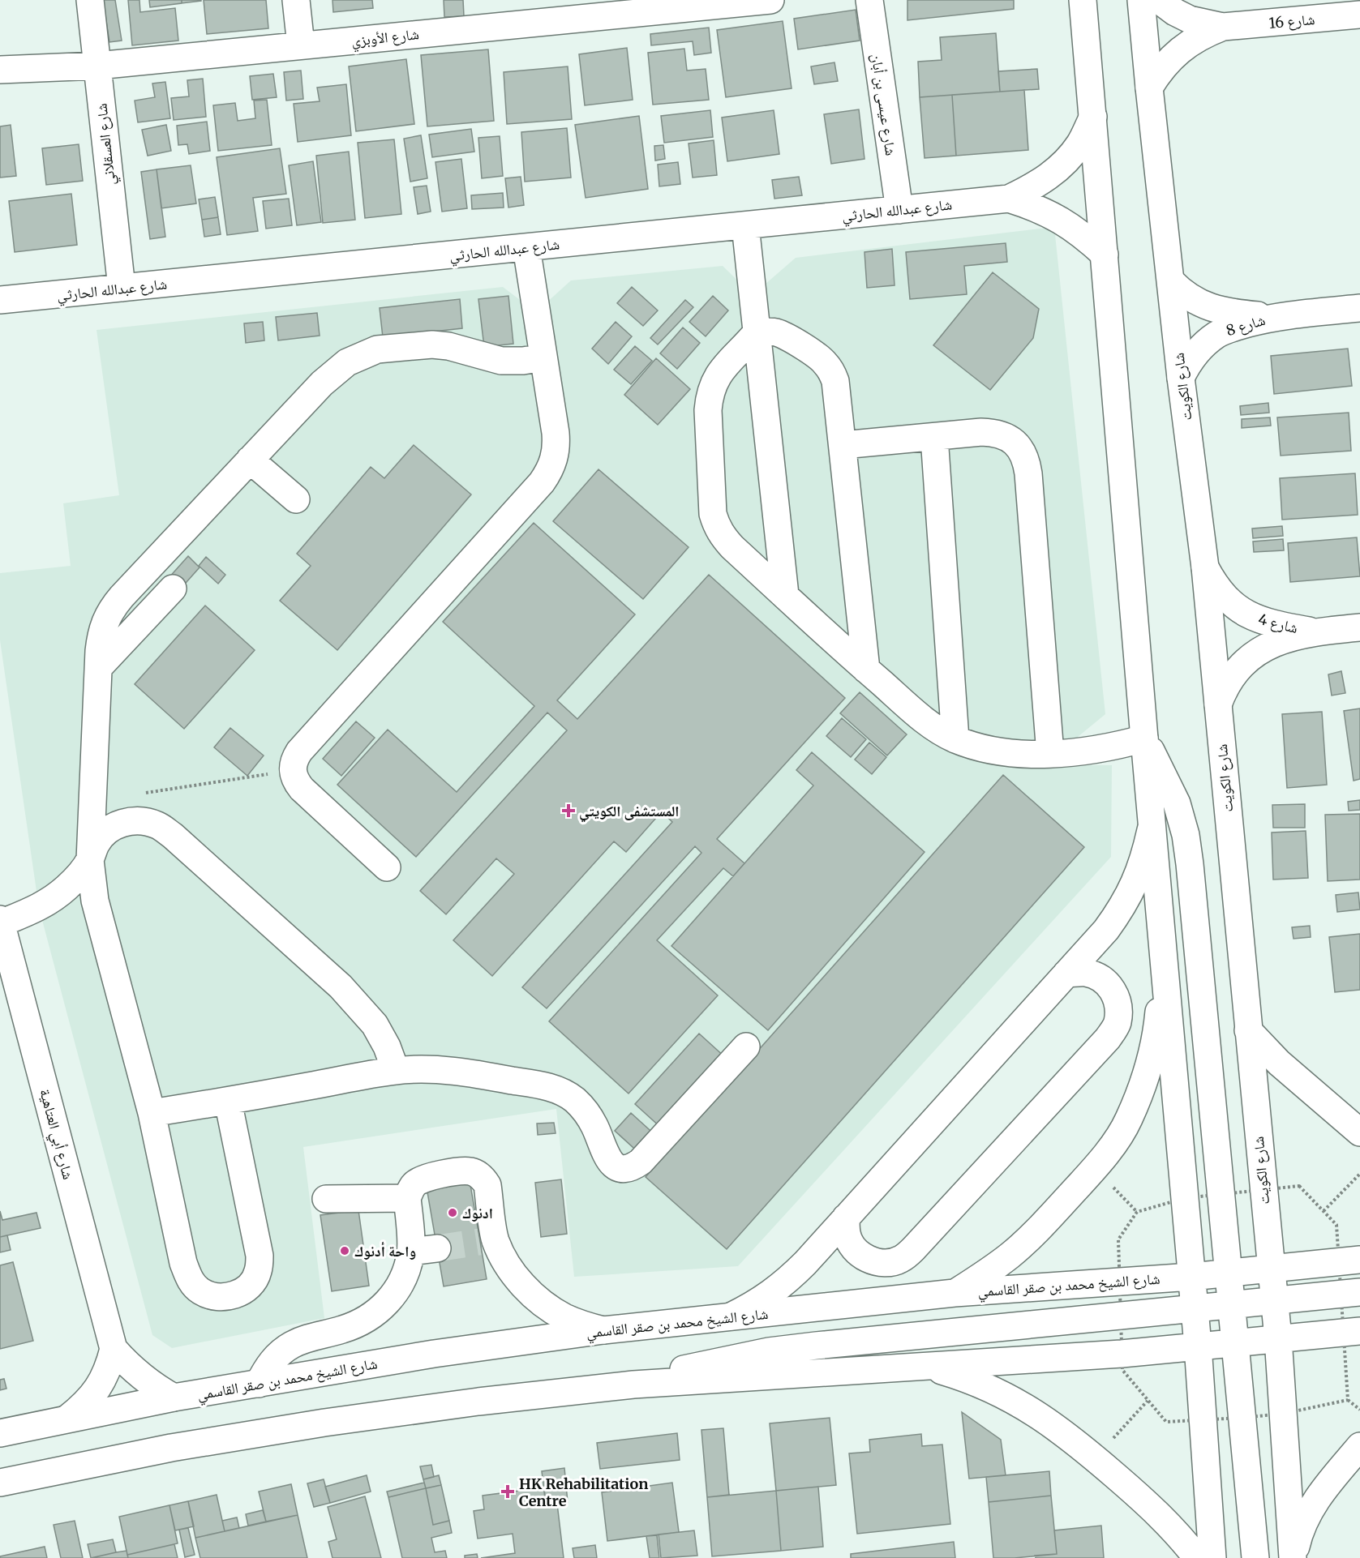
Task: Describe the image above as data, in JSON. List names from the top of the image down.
{
  "streets": {
    "main road": [
      "شارع 16",
      "شارع الأوبزي",
      "شارع عيسى بن أبان",
      "شارع العسقلاني",
      "شارع عبدالله الحارثي",
      "شارع 8",
      "شارع الكويت",
      "شارع 4",
      "شارع أبي العتاهية",
      "شارع الشيخ محمد بن صقر القاسمي"
    ]
  },
  "crossings": [
    ["شارع 16", "شارع الكويت"],
    ["شارع الأوبزي", "شارع العسقلاني"],
    ["شارع عيسى بن أبان", "شارع عبدالله الحارثي"],
    ["شارع العسقلاني", "شارع عبدالله الحارثي"],
    ["شارع 8", "شارع الكويت"],
    ["شارع الكويت", "شارع 4"],
    ["شارع الكويت", "شارع الشيخ محمد بن صقر القاسمي"],
    ["شارع أبي العتاهية", "شارع الشيخ محمد بن صقر القاسمي"]
  ],
  "places": {
    "health": ["المستشفى الكويتي", "HK Rehabilitation Centre"],
    "other": ["ادنوك", "واحة أدنوك"]
  }
}
